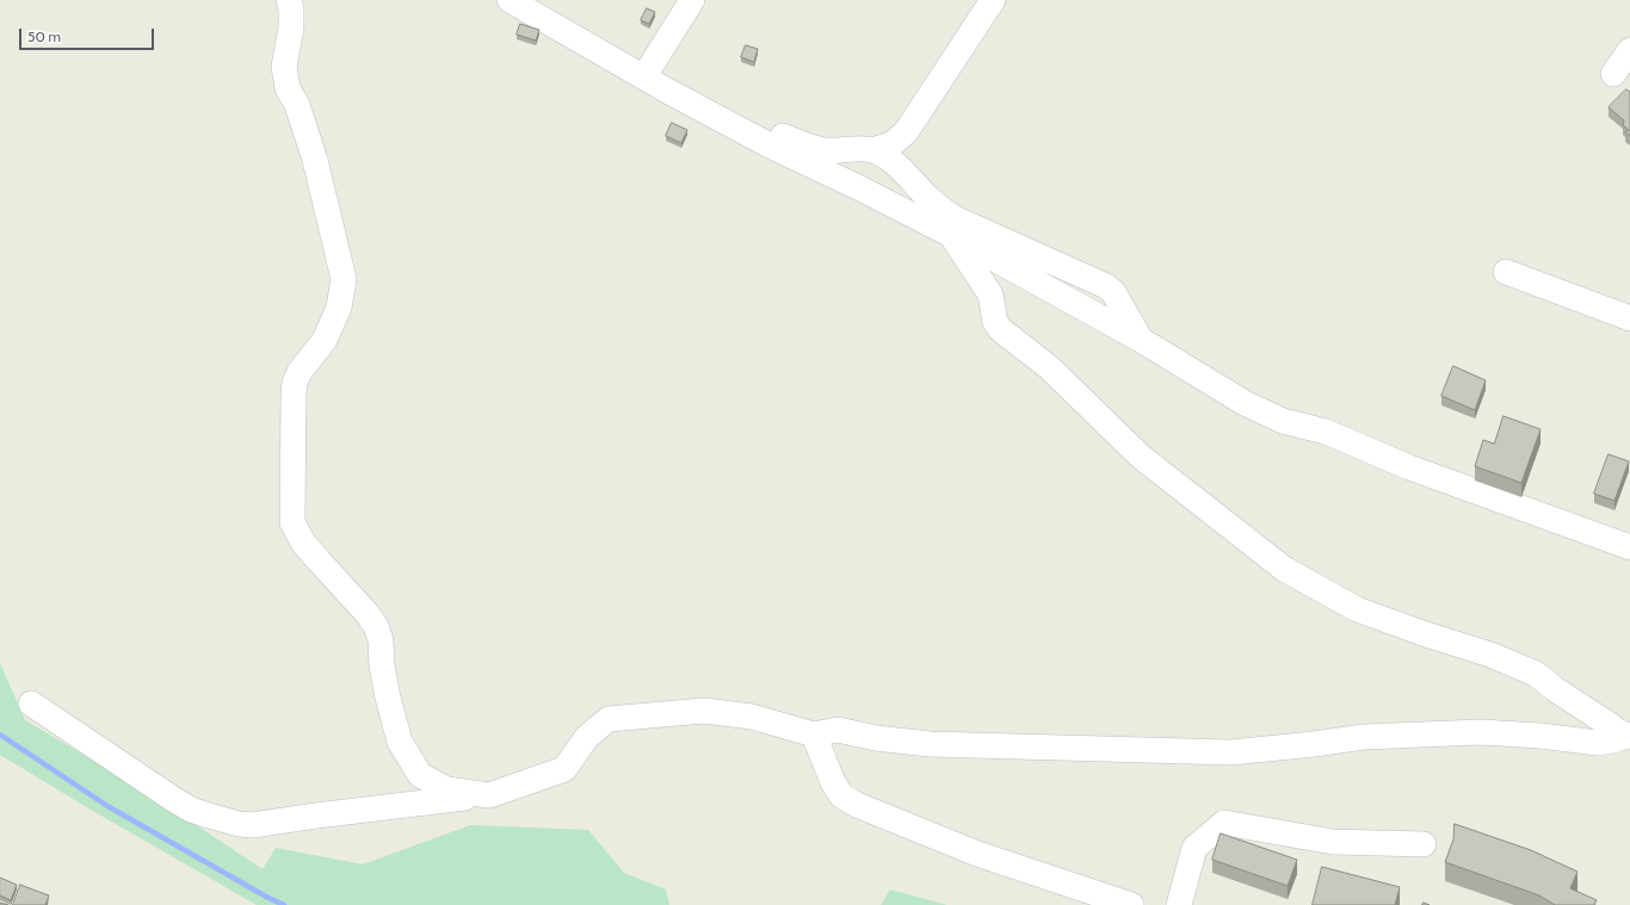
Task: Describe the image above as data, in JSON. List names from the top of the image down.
{
  "scale_bar": "50 m"
}
